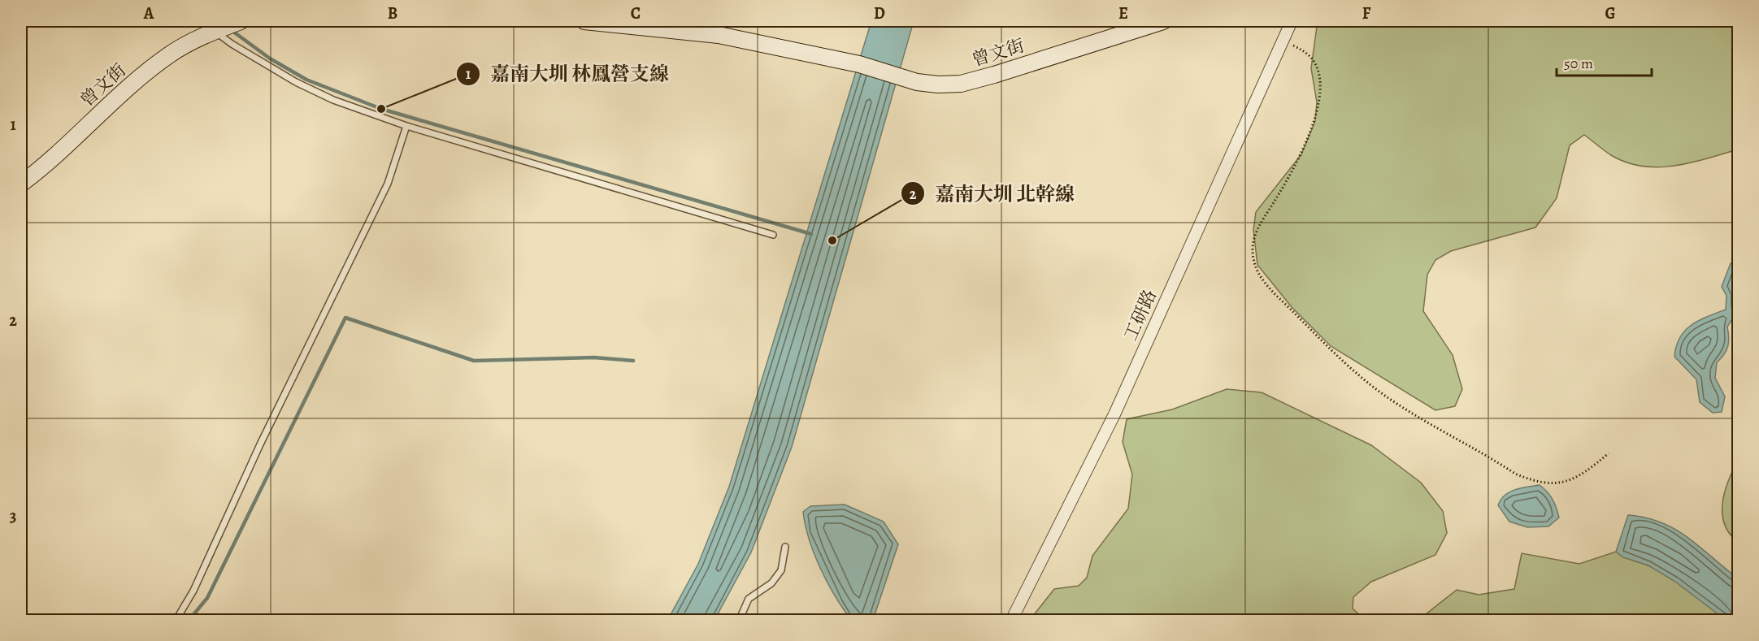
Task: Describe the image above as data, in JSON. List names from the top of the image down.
{
  "streets": {
    "main road": ["曾文街"],
    "street": ["工研路"]
  },
  "places": ["嘉南大圳 林鳳營支線", "嘉南大圳 北幹線"],
  "scale_bar": "50 m",
  "grid": {
    "columns": [
      "A",
      "B",
      "C",
      "D",
      "E",
      "F",
      "G"
    ],
    "rows": ["1", "2", "3"]
  }
}
